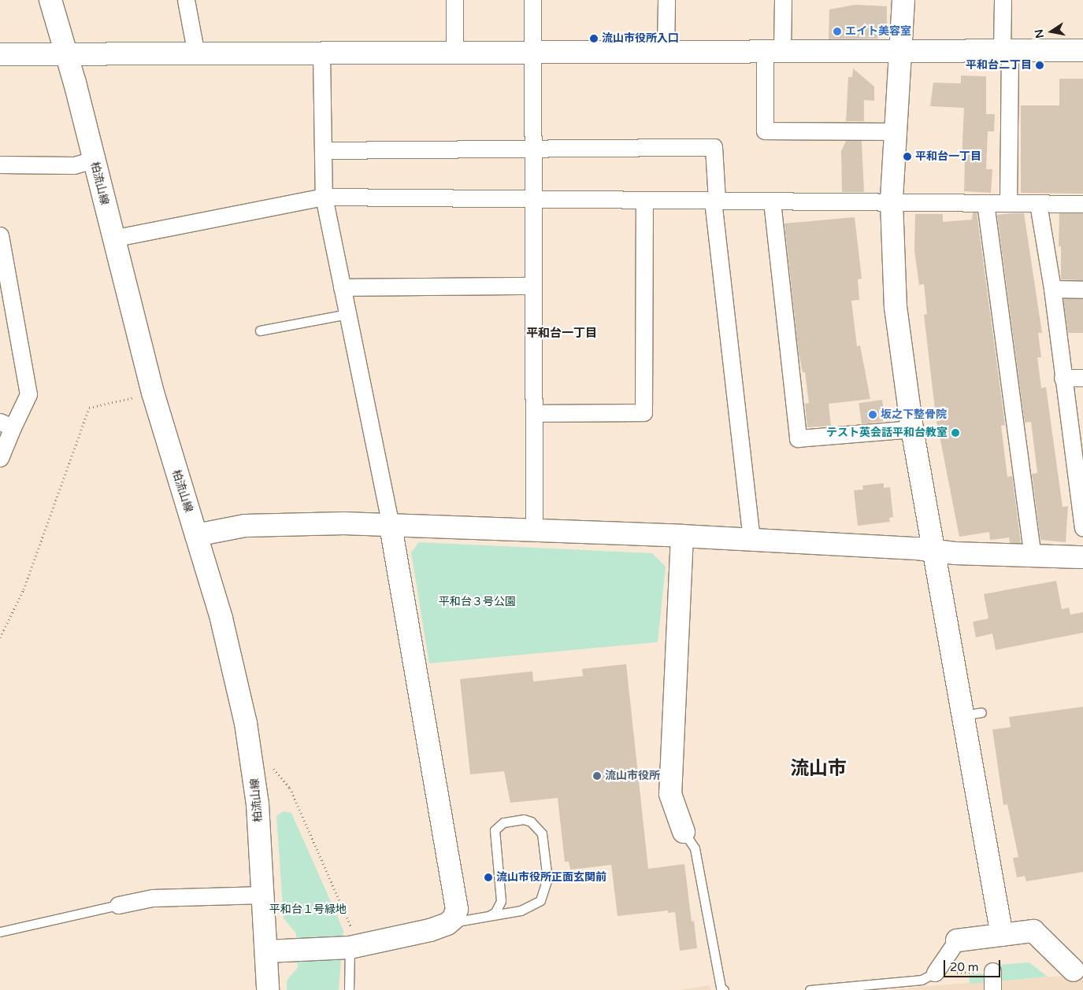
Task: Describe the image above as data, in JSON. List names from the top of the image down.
{
  "streets": {
    "street": ["柏流山線"]
  },
  "districts": ["平和台一丁目", "流山市"],
  "parks": ["平和台３号公園", "平和台１号緑地"],
  "places": [
    "エイト美容室",
    "流山市役所入口",
    "平和台二丁目",
    "平和台一丁目",
    "坂之下整骨院",
    "テスト英会話平和台教室",
    "流山市役所",
    "流山市役所正面玄関前"
  ],
  "scale_bar": "20 m",
  "north": "left"
}
